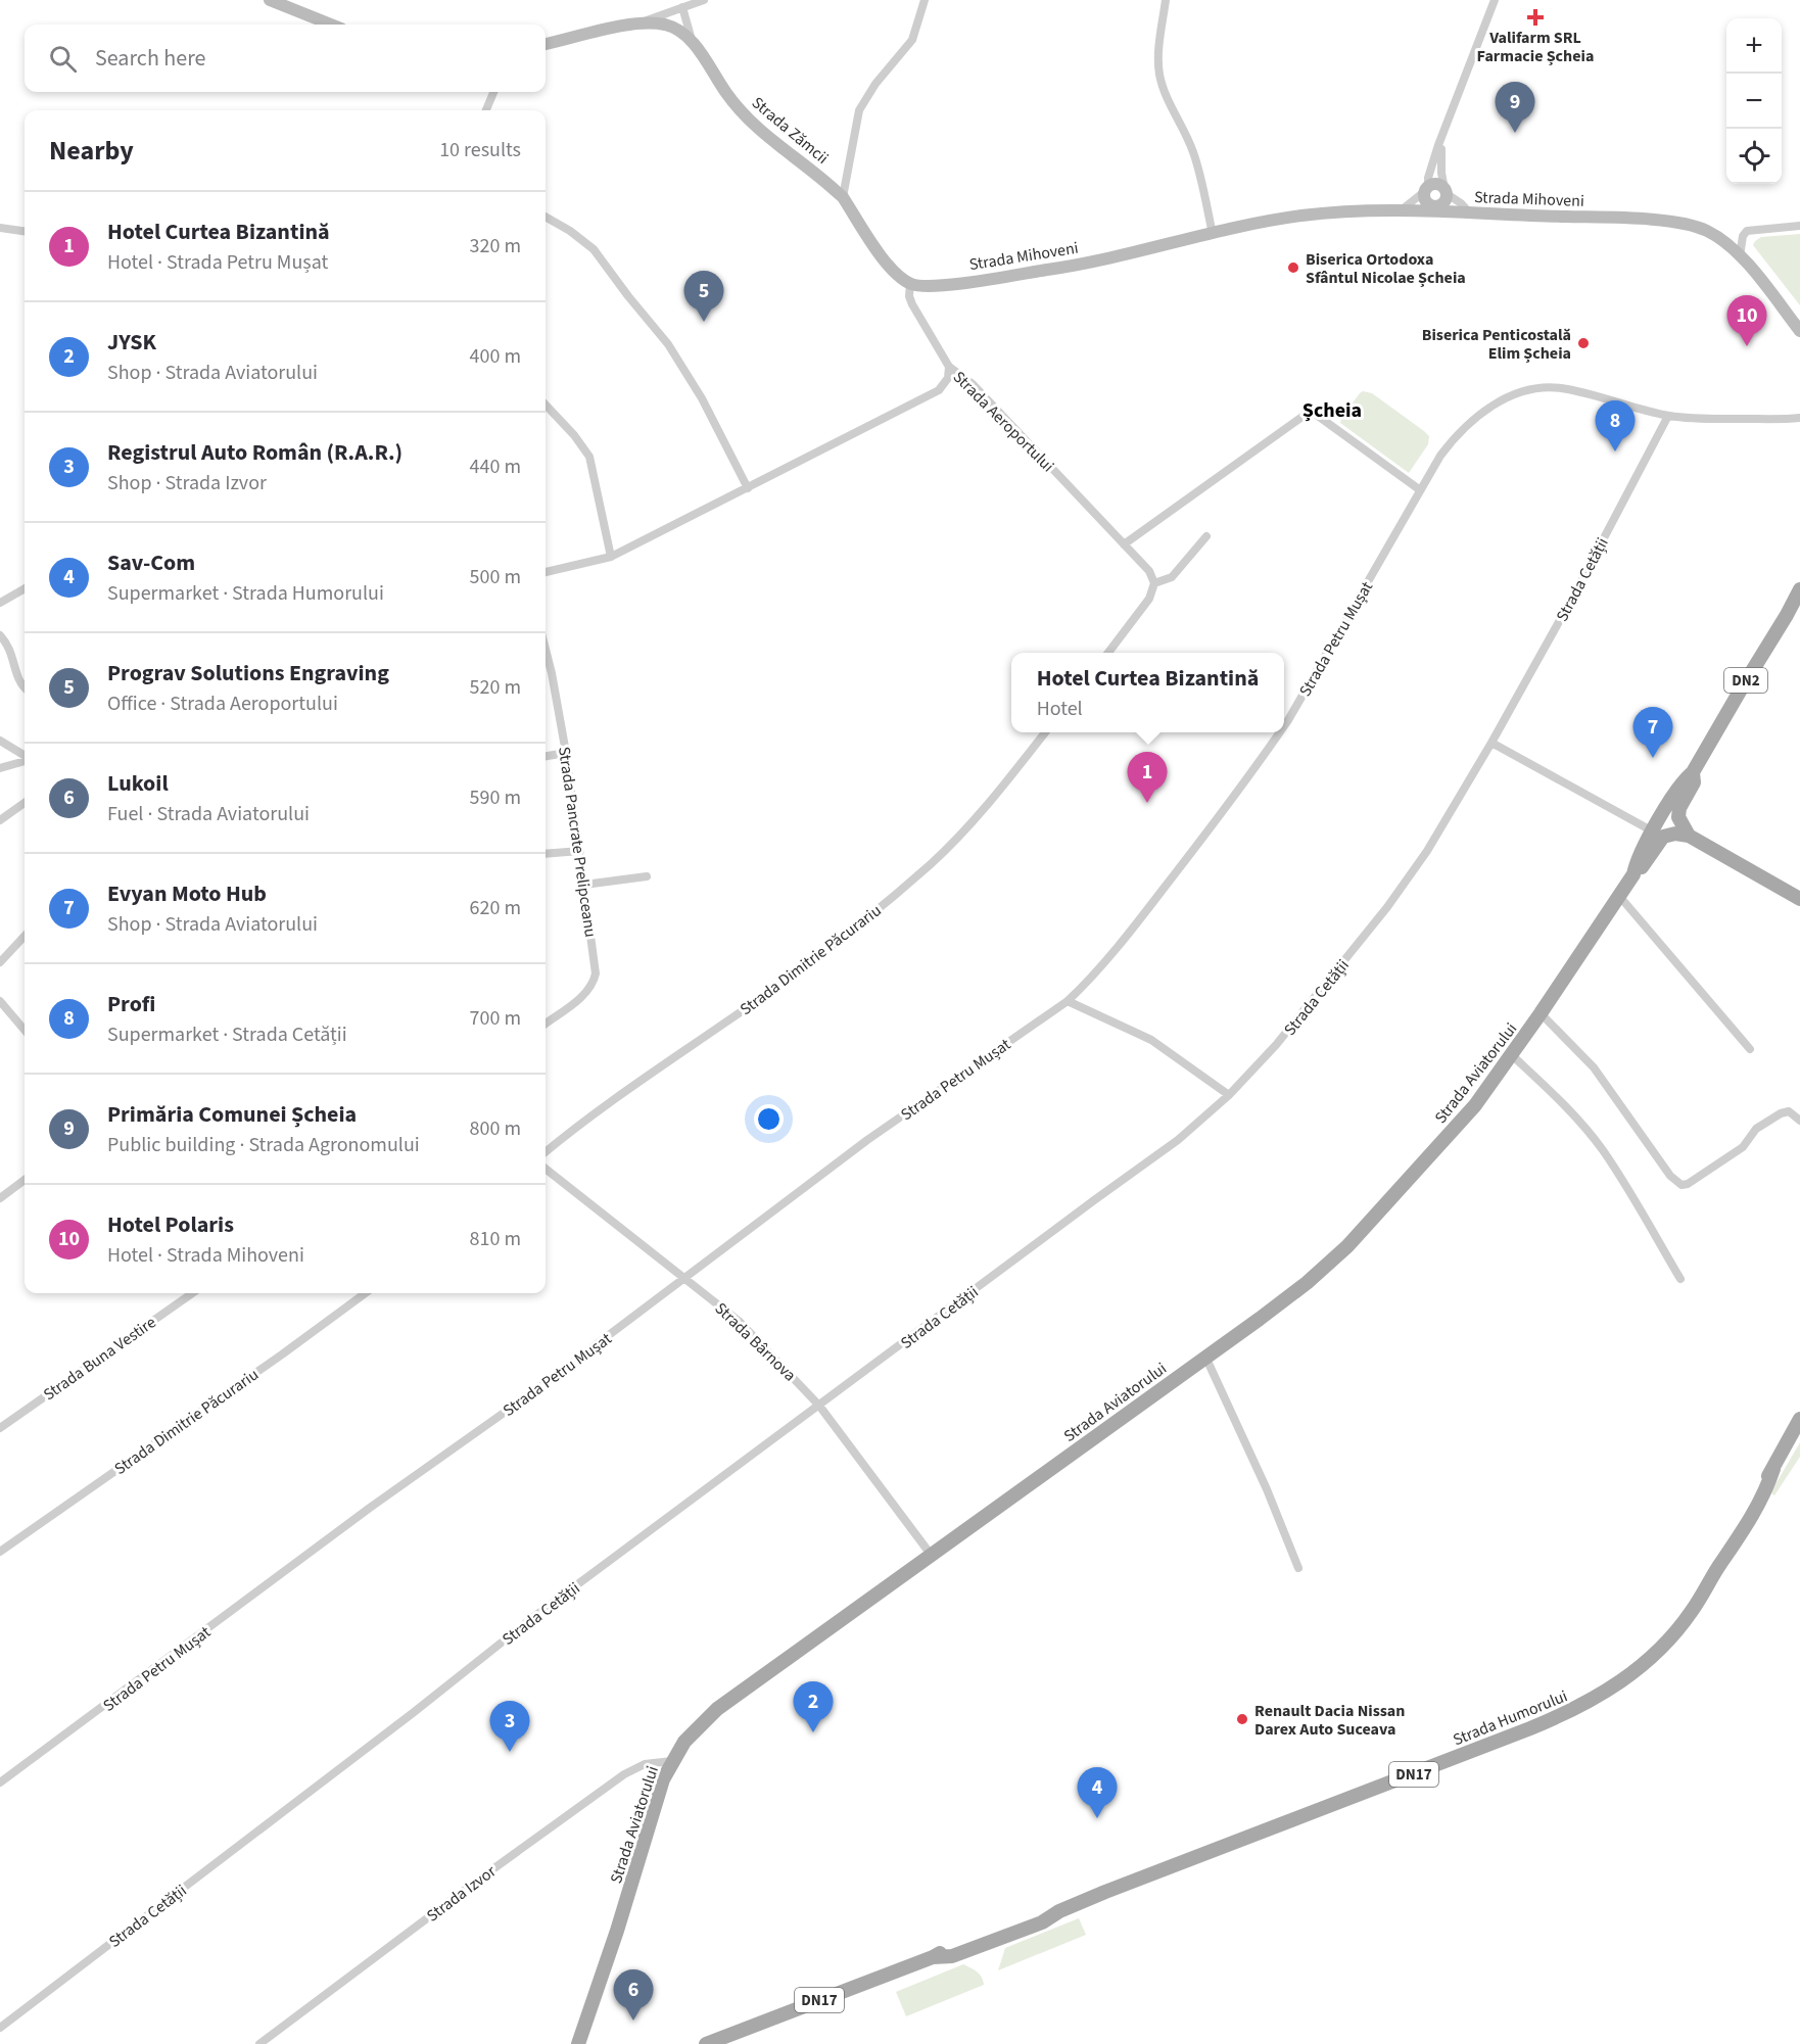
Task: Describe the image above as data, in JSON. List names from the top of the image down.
{
  "streets": {
    "main road": [
      "Strada Zămcii",
      "Strada Mihoveni",
      "DN2",
      "Strada Aviatorului",
      "Strada Humorului",
      "DN17"
    ],
    "street": [
      "Strada Aeroportului",
      "Strada Cetății",
      "Strada Petru Mușat",
      "Strada Pancrate Prelipceanu",
      "Strada Dimitrie Păcurariu",
      "Strada Bârnova",
      "Strada Buna Vestire",
      "Strada Izvor"
    ]
  },
  "crossings": [
    ["Strada Zămcii", "Strada Mihoveni"],
    ["Strada Cetății", "Strada Petru Mușat"],
    ["Strada Cetății", "Strada Bârnova"],
    ["Strada Petru Mușat", "Strada Bârnova"],
    ["DN2", "Strada Aviatorului"],
    ["Strada Aviatorului", "Strada Bârnova"],
    ["Strada Aviatorului", "Strada Izvor"]
  ],
  "districts": ["Șcheia"],
  "places": {
    "health": ["Valifarm SRL Farmacie Șcheia"],
    "other": ["Biserica Ortodoxa Sfântul Nicolae Șcheia", "Biserica Penticostală Elim Șcheia", "Renault Dacia Nissan Darex Auto Suceava"]
  },
  "page": {
    "map_buttons": ["+", "−"],
    "search": "Search here",
    "pins": [
      "9",
      "5",
      "10",
      "8",
      "7",
      "1",
      "2",
      "3",
      "4",
      "6"
    ],
    "heading": ["Nearby", "10 results"],
    "list": [
      {
        "mark": "1",
        "name": "Hotel Curtea Bizantină",
        "note": "Hotel · Strada Petru Mușat",
        "value": "320 m"
      },
      {
        "mark": "2",
        "name": "JYSK",
        "note": "Shop · Strada Aviatorului",
        "value": "400 m"
      },
      {
        "mark": "3",
        "name": "Registrul Auto Român (R.A.R.)",
        "note": "Shop · Strada Izvor",
        "value": "440 m"
      },
      {
        "mark": "4",
        "name": "Sav-Com",
        "note": "Supermarket · Strada Humorului",
        "value": "500 m"
      },
      {
        "mark": "5",
        "name": "Prograv Solutions Engraving",
        "note": "Office · Strada Aeroportului",
        "value": "520 m"
      },
      {
        "mark": "6",
        "name": "Lukoil",
        "note": "Fuel · Strada Aviatorului",
        "value": "590 m"
      },
      {
        "mark": "7",
        "name": "Evyan Moto Hub",
        "note": "Shop · Strada Aviatorului",
        "value": "620 m"
      },
      {
        "mark": "8",
        "name": "Profi",
        "note": "Supermarket · Strada Cetății",
        "value": "700 m"
      },
      {
        "mark": "9",
        "name": "Primăria Comunei Șcheia",
        "note": "Public building · Strada Agronomului",
        "value": "800 m"
      },
      {
        "mark": "10",
        "name": "Hotel Polaris",
        "note": "Hotel · Strada Mihoveni",
        "value": "810 m"
      }
    ],
    "popup": ["Hotel Curtea Bizantină", "Hotel"]
  }
}
